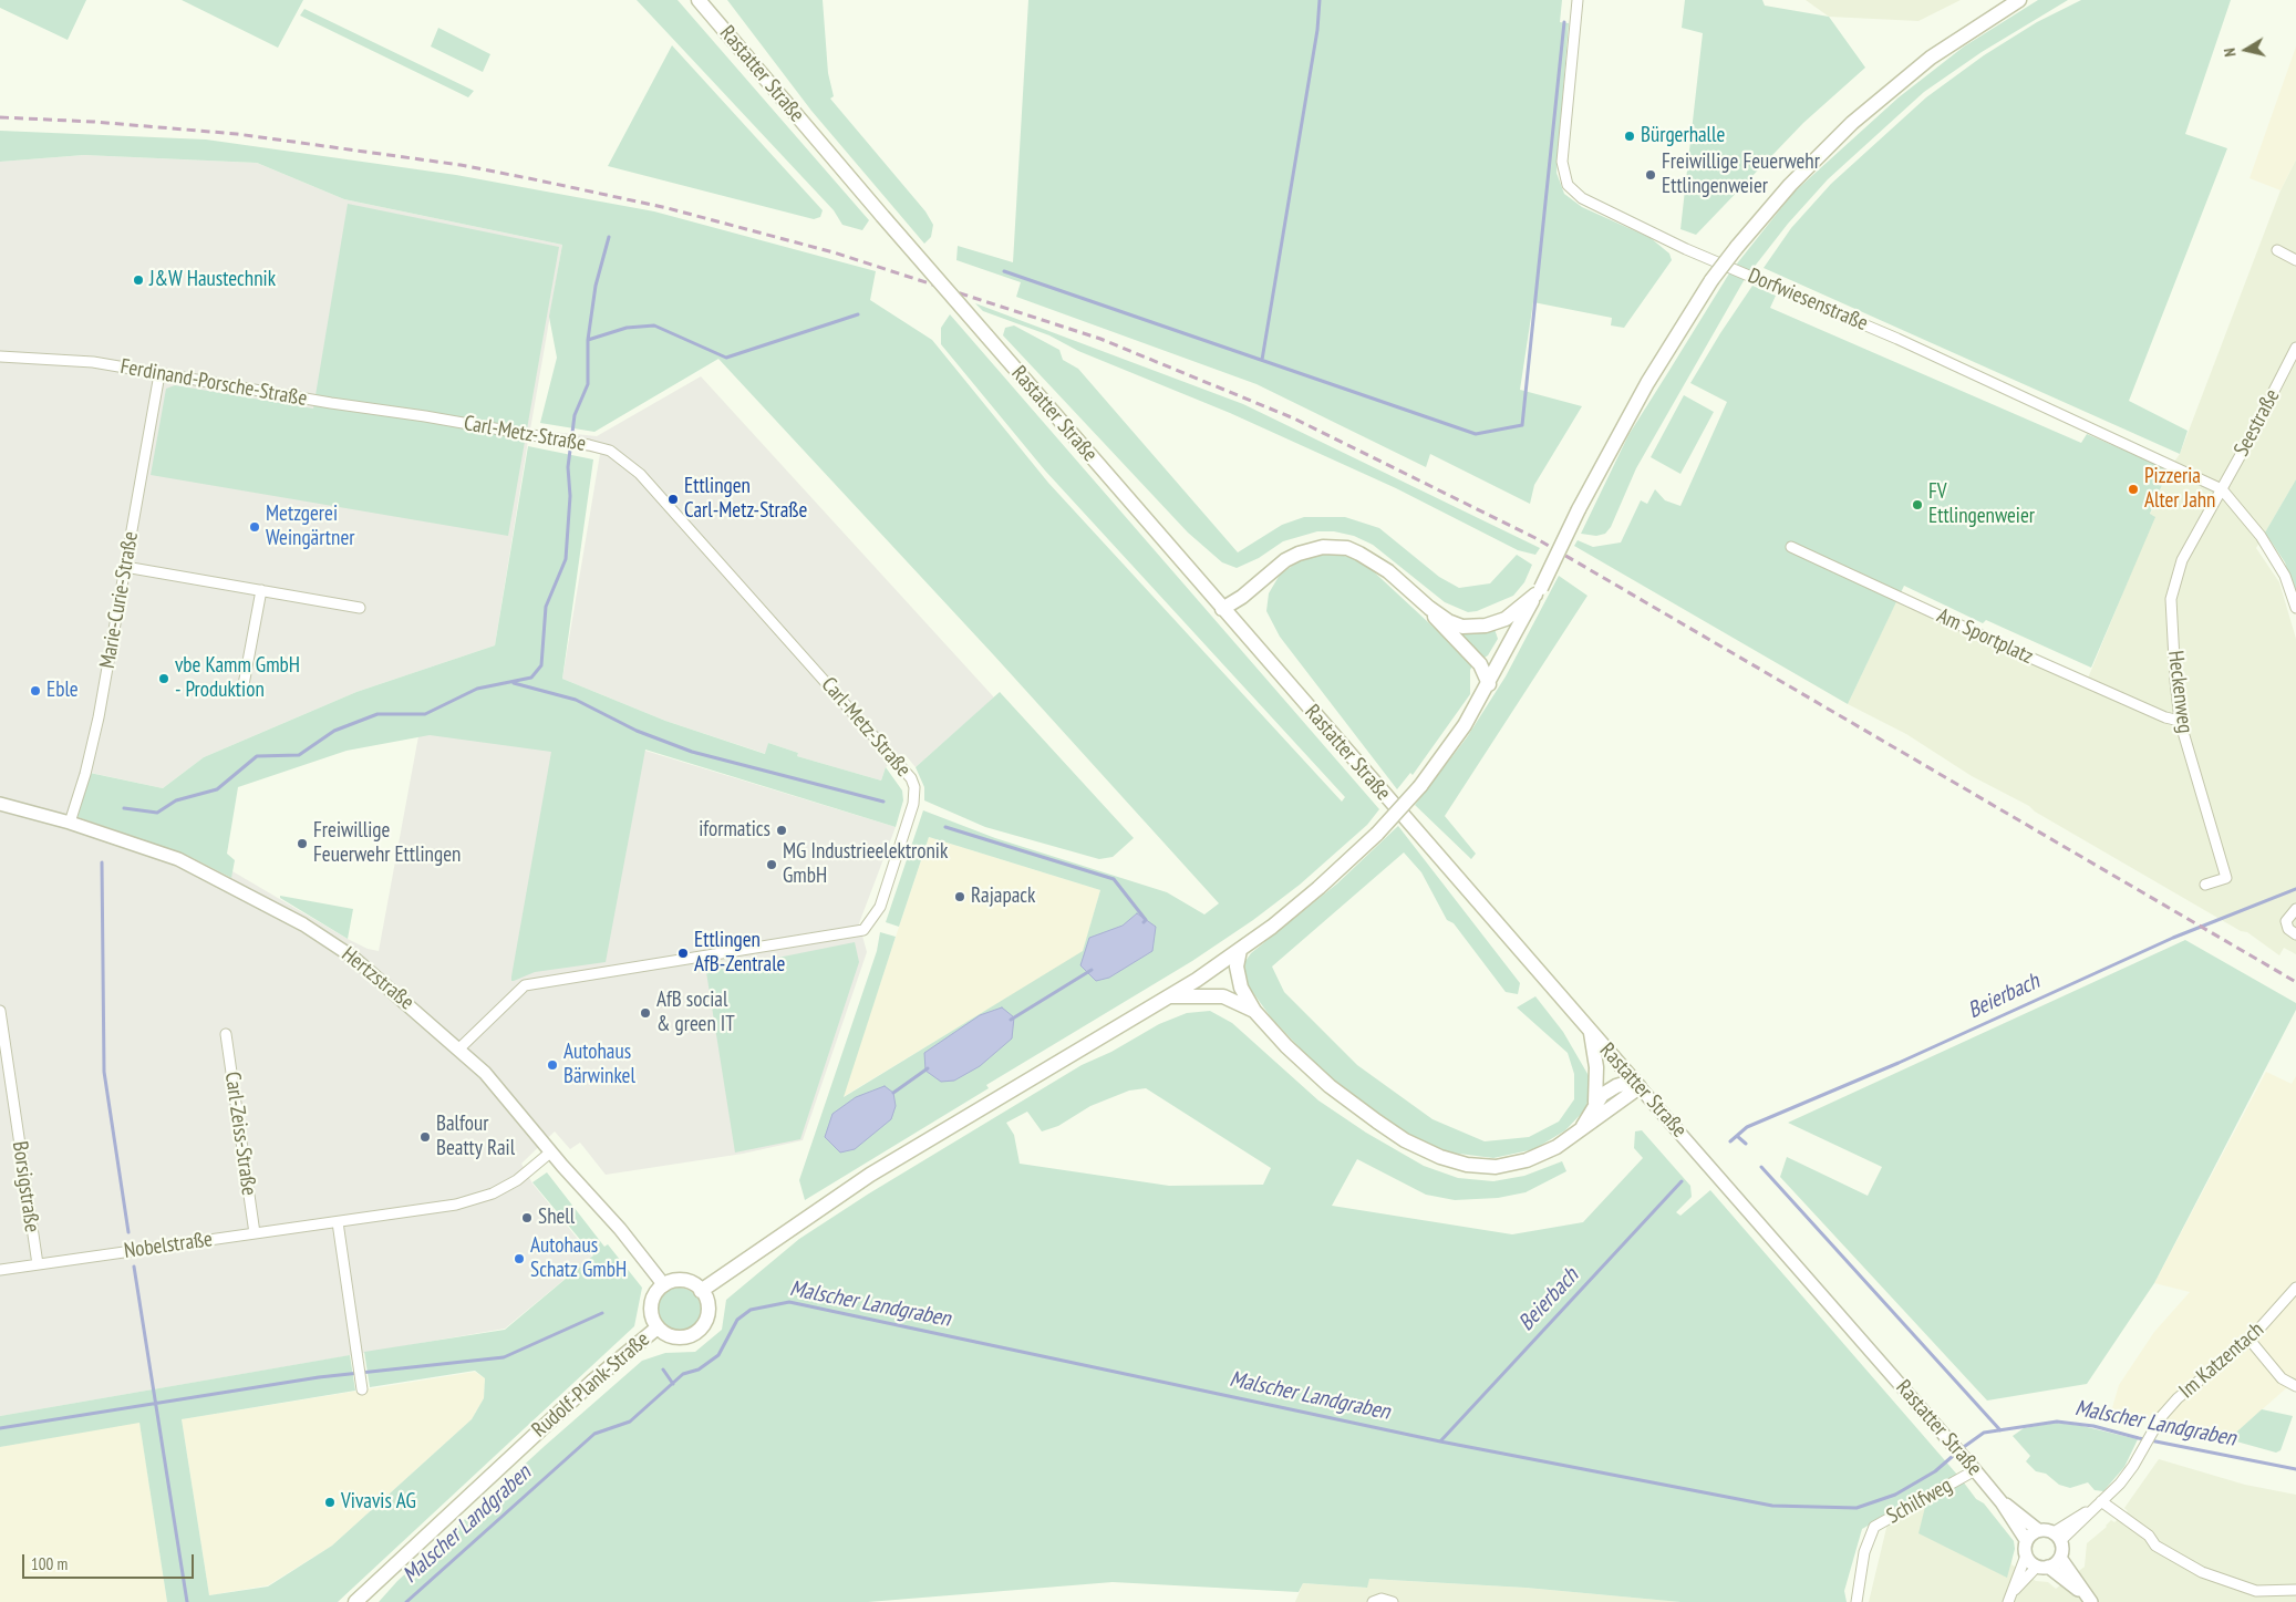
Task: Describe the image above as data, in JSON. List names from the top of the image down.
{
  "streets": {
    "main road": ["Rastatter Straße", "Rudolf-Plank-Straße"],
    "street": [
      "Dorfwiesenstraße",
      "Ferdinand-Porsche-Straße",
      "Seestraße",
      "Carl-Metz-Straße",
      "Marie-Curie-Straße",
      "Am Sportplatz",
      "Heckenweg",
      "Hertzstraße",
      "Carl-Zeiss-Straße",
      "Borsigstraße",
      "Nobelstraße",
      "Im Katzentach",
      "Schilfweg"
    ]
  },
  "crossings": [
    ["Rastatter Straße", "Im Katzentach"],
    ["Rastatter Straße", "Schilfweg"],
    ["Dorfwiesenstraße", "Seestraße"],
    ["Dorfwiesenstraße", "Heckenweg"],
    ["Ferdinand-Porsche-Straße", "Carl-Metz-Straße"],
    ["Ferdinand-Porsche-Straße", "Marie-Curie-Straße"],
    ["Seestraße", "Heckenweg"],
    ["Carl-Metz-Straße", "Hertzstraße"],
    ["Marie-Curie-Straße", "Hertzstraße"],
    ["Am Sportplatz", "Heckenweg"],
    ["Hertzstraße", "Nobelstraße"],
    ["Hertzstraße", "Rudolf-Plank-Straße"],
    ["Carl-Zeiss-Straße", "Nobelstraße"],
    ["Borsigstraße", "Nobelstraße"]
  ],
  "water": ["Beierbach", "Malscher Landgraben"],
  "places": [
    "Bürgerhalle",
    "Freiwillige Feuerwehr Ettlingenweier",
    "J&W Haustechnik",
    "Pizzeria Alter Jahn",
    "Ettlingen Carl-Metz-Straße",
    "FV Ettlingenweier",
    "Metzgerei Weingärtner",
    "vbe Kamm GmbH - Produktion",
    "Eble",
    "iformatics",
    "Freiwillige Feuerwehr Ettlingen",
    "MG Industrieelektronik GmbH",
    "Rajapack",
    "Ettlingen AfB-Zentrale",
    "AfB social & green IT",
    "Autohaus Bärwinkel",
    "Balfour Beatty Rail",
    "Shell",
    "Autohaus Schatz GmbH",
    "Vivavis AG"
  ],
  "scale_bar": "100 m",
  "north": "left"
}
